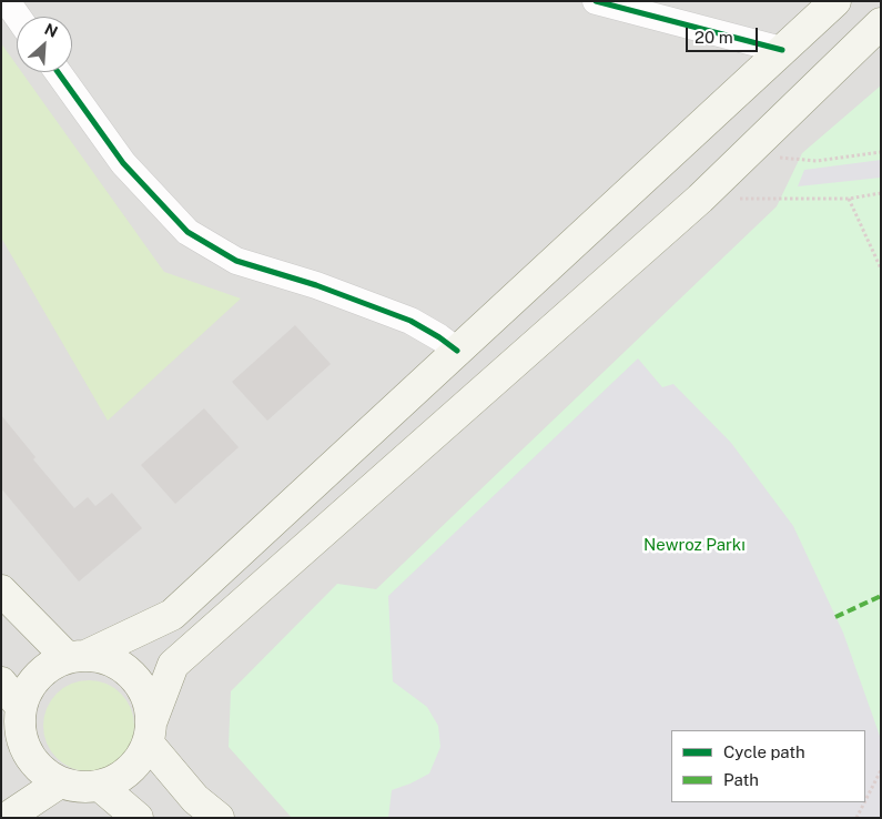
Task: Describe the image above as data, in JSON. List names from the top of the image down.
{
  "parks": ["Newroz Parkı"],
  "legend": ["Cycle path", "Path"],
  "scale_bar": "20 m",
  "north": "top right"
}
